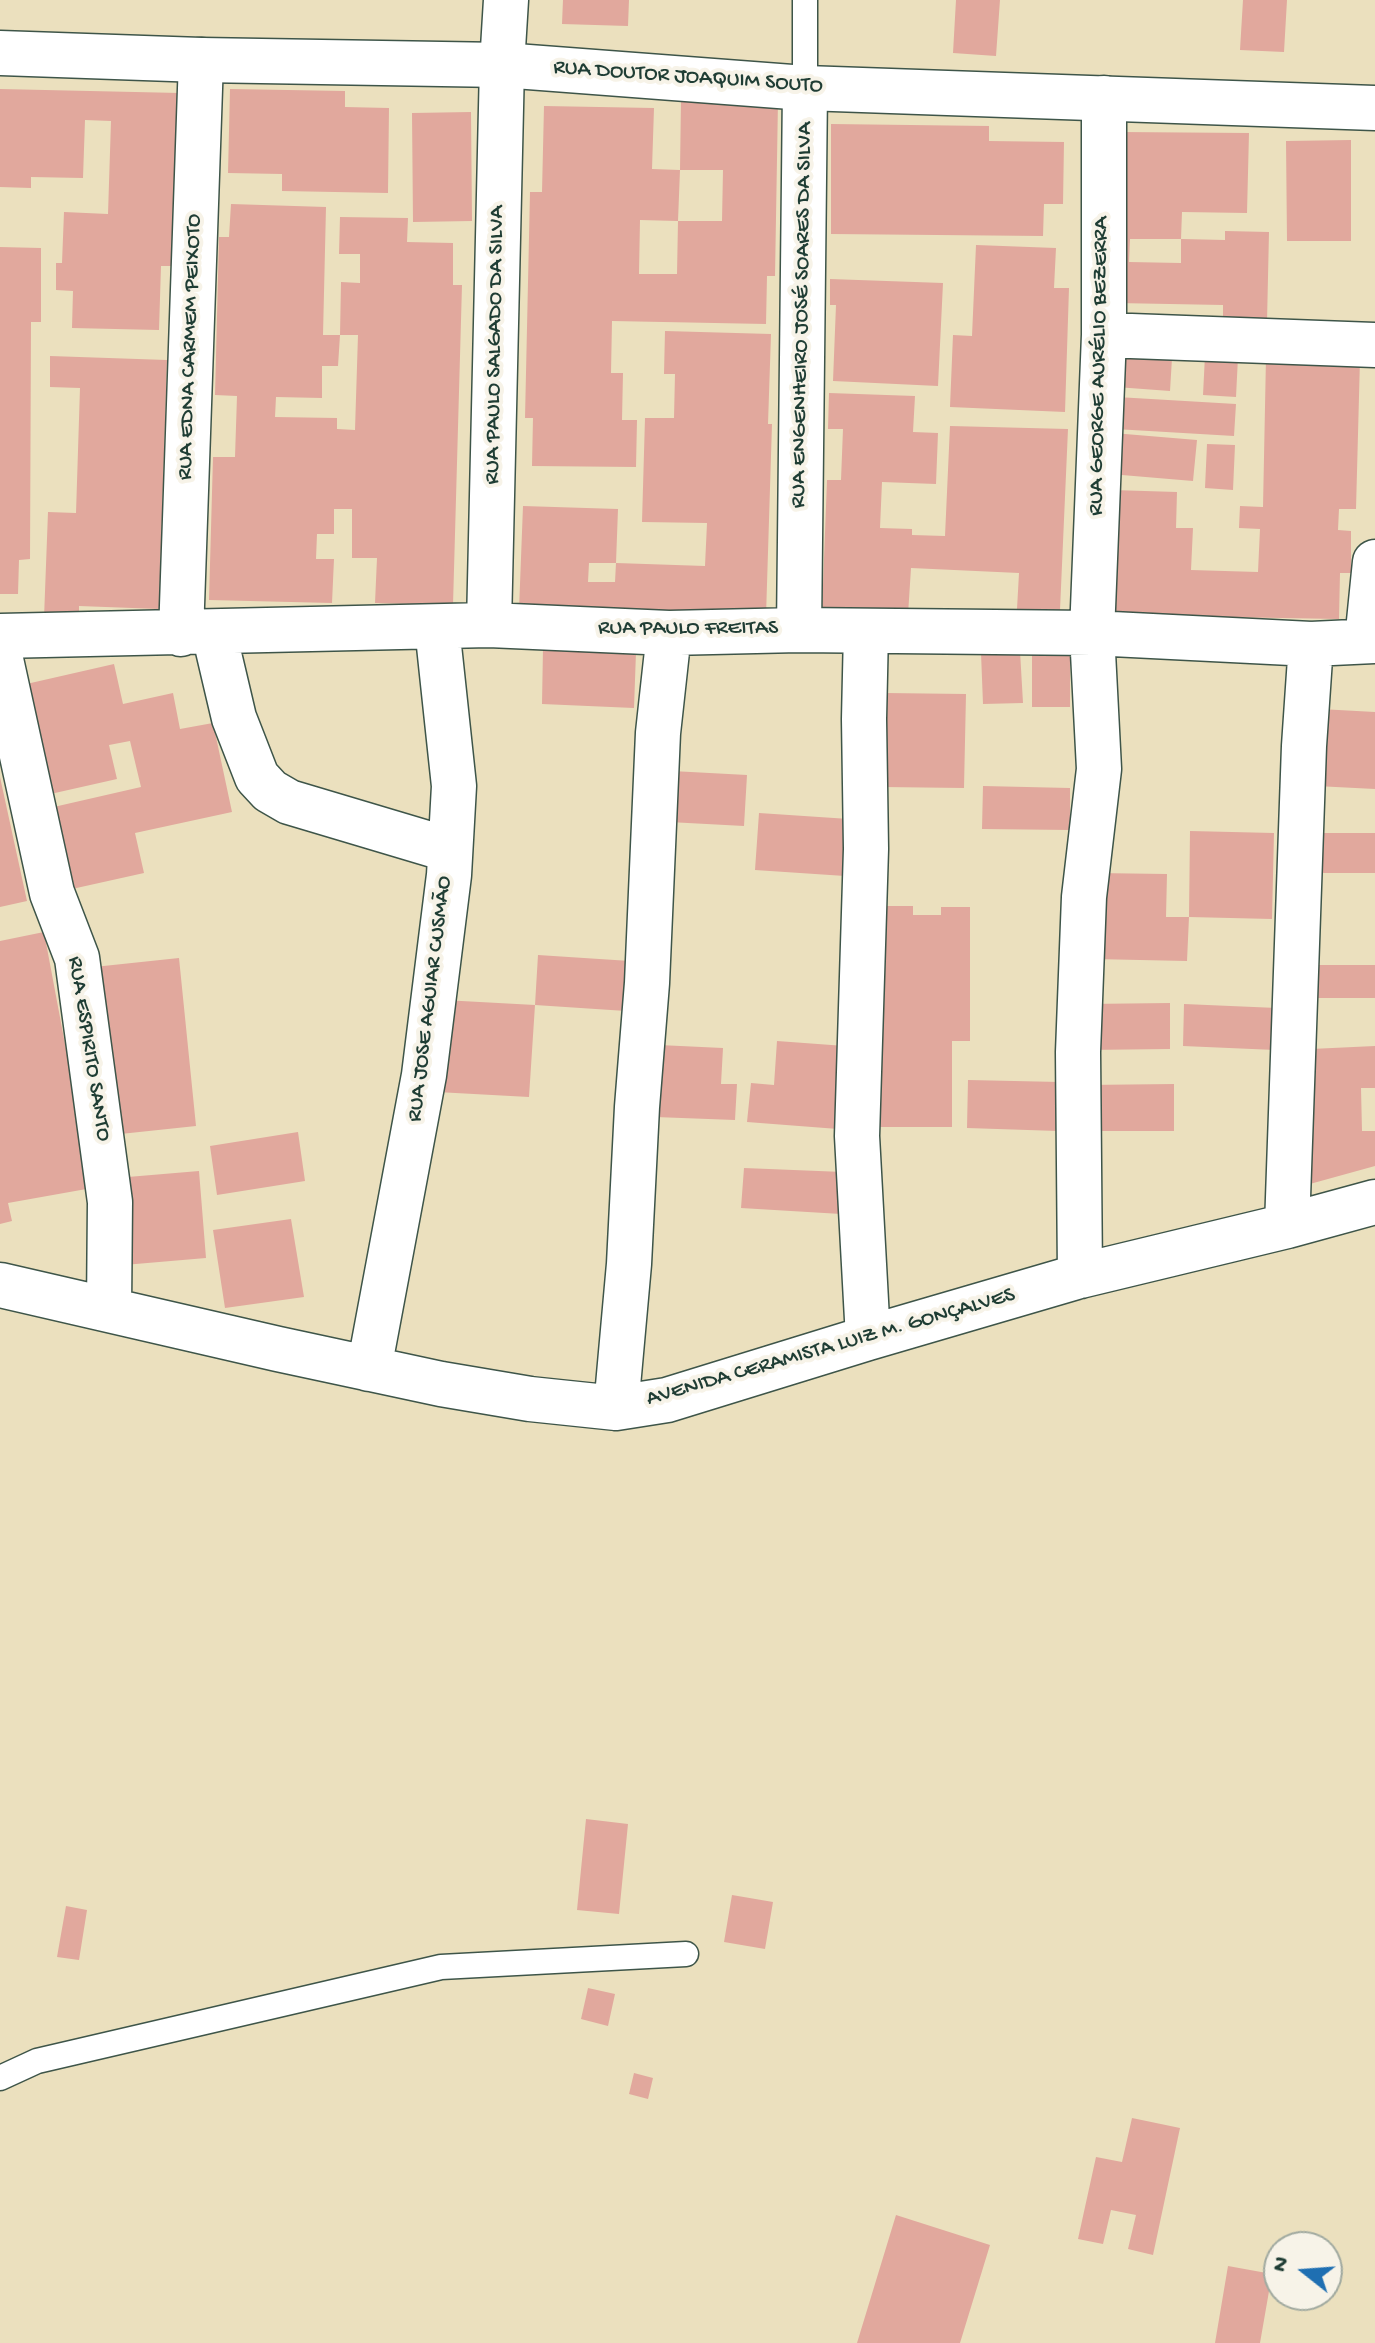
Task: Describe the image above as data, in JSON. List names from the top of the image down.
{
  "streets": {
    "street": [
      "RUA DOUTOR JOAQUIM SOUTO",
      "RUA ENGENHEIRO JOSÉ SOARES DA SILVA",
      "RUA PAULO SALGADO DA SILVA",
      "RUA EDNA CARMEM PEIXOTO",
      "RUA GEORGE AURÉLIO BEZERRA",
      "RUA PAULO FREITAS",
      "RUA JOSE AGUIAR CUSMÃO",
      "RUA ESPIRITO SANTO",
      "AVENIDA CERAMISTA LUIZ M. GONÇALVES"
    ]
  },
  "crossings": [
    ["RUA DOUTOR JOAQUIM SOUTO", "RUA ENGENHEIRO JOSÉ SOARES DA SILVA"],
    ["RUA DOUTOR JOAQUIM SOUTO", "RUA PAULO SALGADO DA SILVA"],
    ["RUA DOUTOR JOAQUIM SOUTO", "RUA EDNA CARMEM PEIXOTO"],
    ["RUA DOUTOR JOAQUIM SOUTO", "RUA GEORGE AURÉLIO BEZERRA"],
    ["RUA ENGENHEIRO JOSÉ SOARES DA SILVA", "RUA PAULO FREITAS"],
    ["RUA PAULO SALGADO DA SILVA", "RUA PAULO FREITAS"],
    ["RUA EDNA CARMEM PEIXOTO", "RUA PAULO FREITAS"],
    ["RUA EDNA CARMEM PEIXOTO", "RUA JOSE AGUIAR CUSMÃO"],
    ["RUA GEORGE AURÉLIO BEZERRA", "RUA PAULO FREITAS"],
    ["RUA GEORGE AURÉLIO BEZERRA", "AVENIDA CERAMISTA LUIZ M. GONÇALVES"],
    ["RUA PAULO FREITAS", "RUA JOSE AGUIAR CUSMÃO"],
    ["RUA JOSE AGUIAR CUSMÃO", "AVENIDA CERAMISTA LUIZ M. GONÇALVES"],
    ["RUA ESPIRITO SANTO", "AVENIDA CERAMISTA LUIZ M. GONÇALVES"]
  ],
  "north": "left"
}
